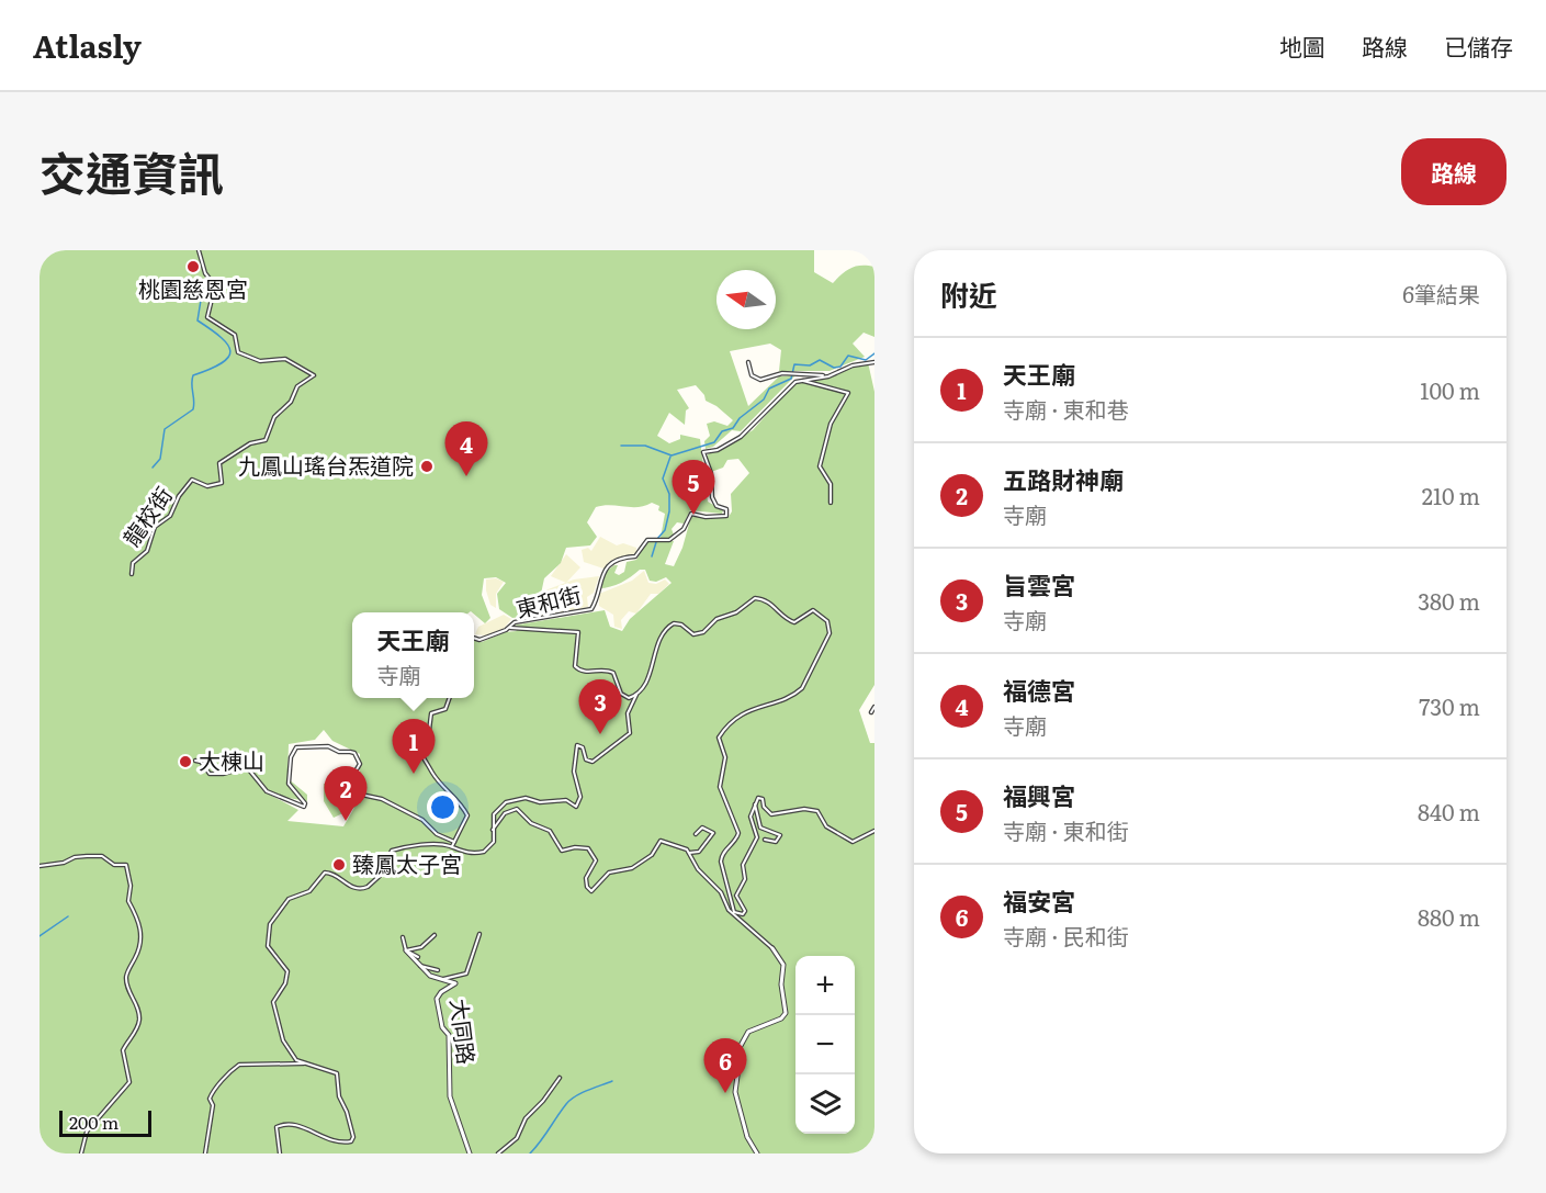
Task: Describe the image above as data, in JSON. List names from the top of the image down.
{
  "streets": {
    "street": ["龍校街", "東和街", "大同路"]
  },
  "places": [
    "桃園慈恩宮",
    "九鳳山瑤台炁道院",
    "大棟山",
    "臻鳳太子宮"
  ],
  "scale_bar": "200 m",
  "north": "left",
  "page": {
    "header": "Atlasly",
    "nav": ["地圖", "路線", "已儲存"],
    "title": "交通資訊",
    "buttons": "路線",
    "heading": ["附近", "6筆結果"],
    "list": [
      {
        "mark": "1",
        "name": "天王廟",
        "note": "寺廟 · 東和巷",
        "value": "100 m"
      },
      {
        "mark": "2",
        "name": "五路財神廟",
        "note": "寺廟",
        "value": "210 m"
      },
      {
        "mark": "3",
        "name": "旨雲宮",
        "note": "寺廟",
        "value": "380 m"
      },
      {
        "mark": "4",
        "name": "福德宮",
        "note": "寺廟",
        "value": "730 m"
      },
      {
        "mark": "5",
        "name": "福興宮",
        "note": "寺廟 · 東和街",
        "value": "840 m"
      },
      {
        "mark": "6",
        "name": "福安宮",
        "note": "寺廟 · 民和街",
        "value": "880 m"
      }
    ],
    "pins": [
      "4",
      "5",
      "3",
      "1",
      "2",
      "6"
    ],
    "popup": ["天王廟", "寺廟"],
    "map_buttons": ["+", "−"],
    "scale": "200 m"
  }
}
